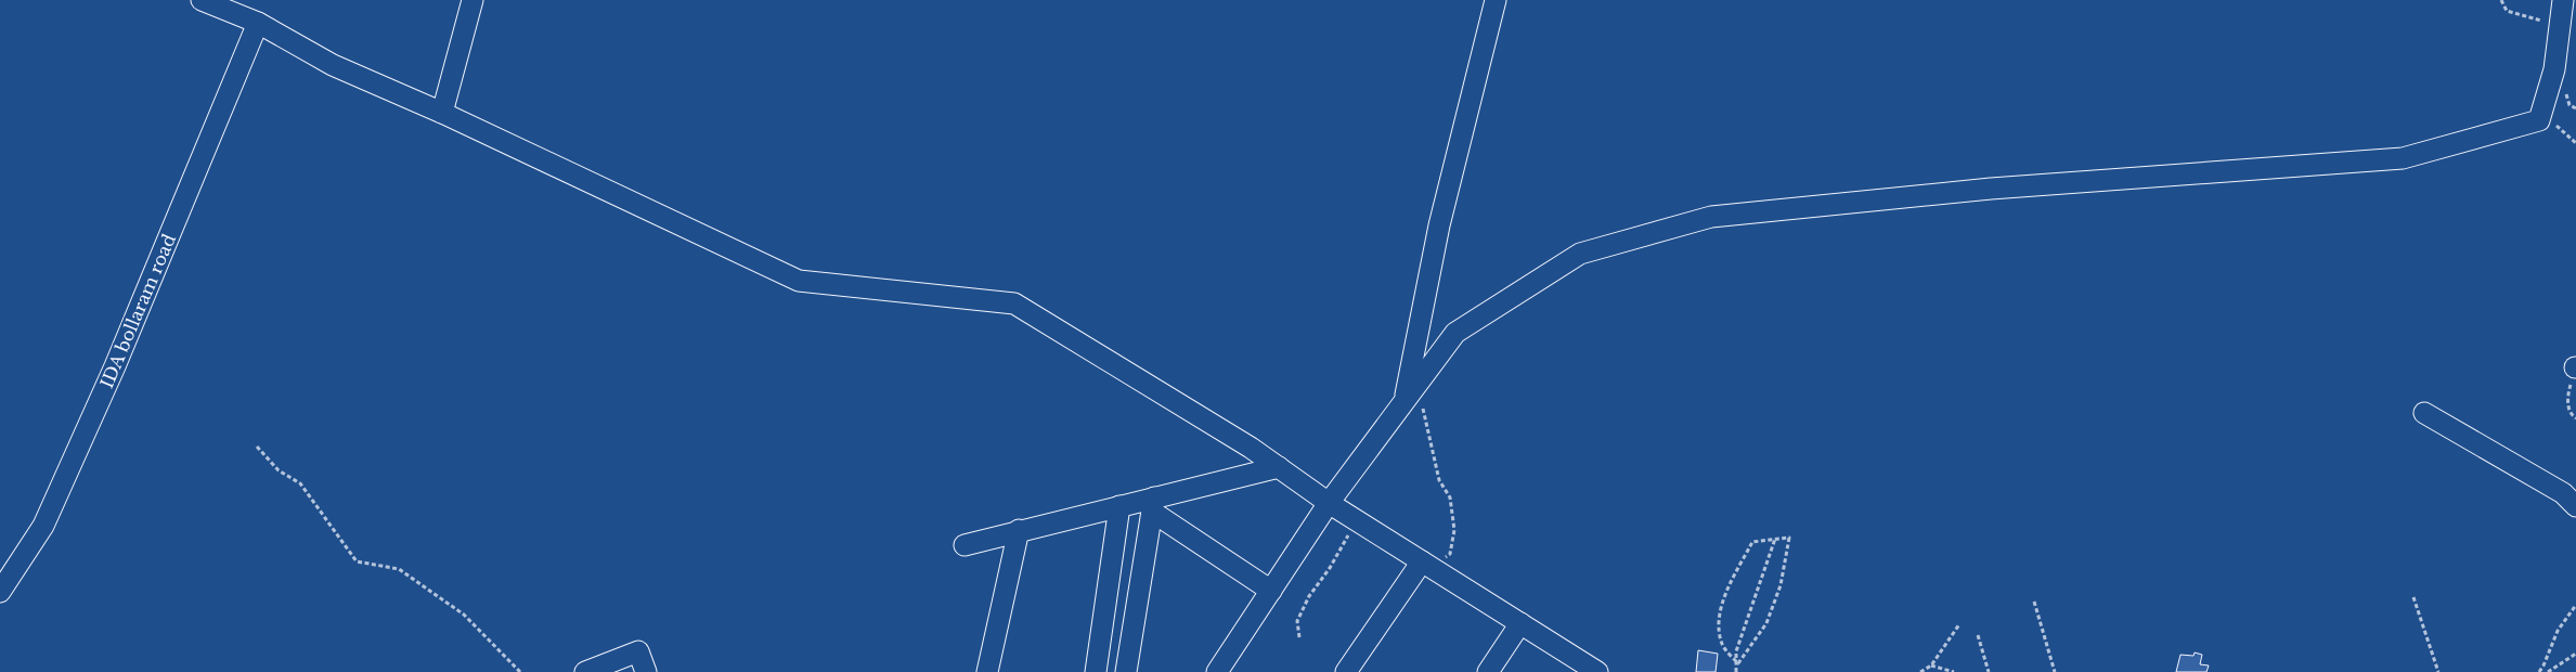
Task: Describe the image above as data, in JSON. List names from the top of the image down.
{
  "streets": {
    "street": ["IDA bollaram road"]
  }
}
